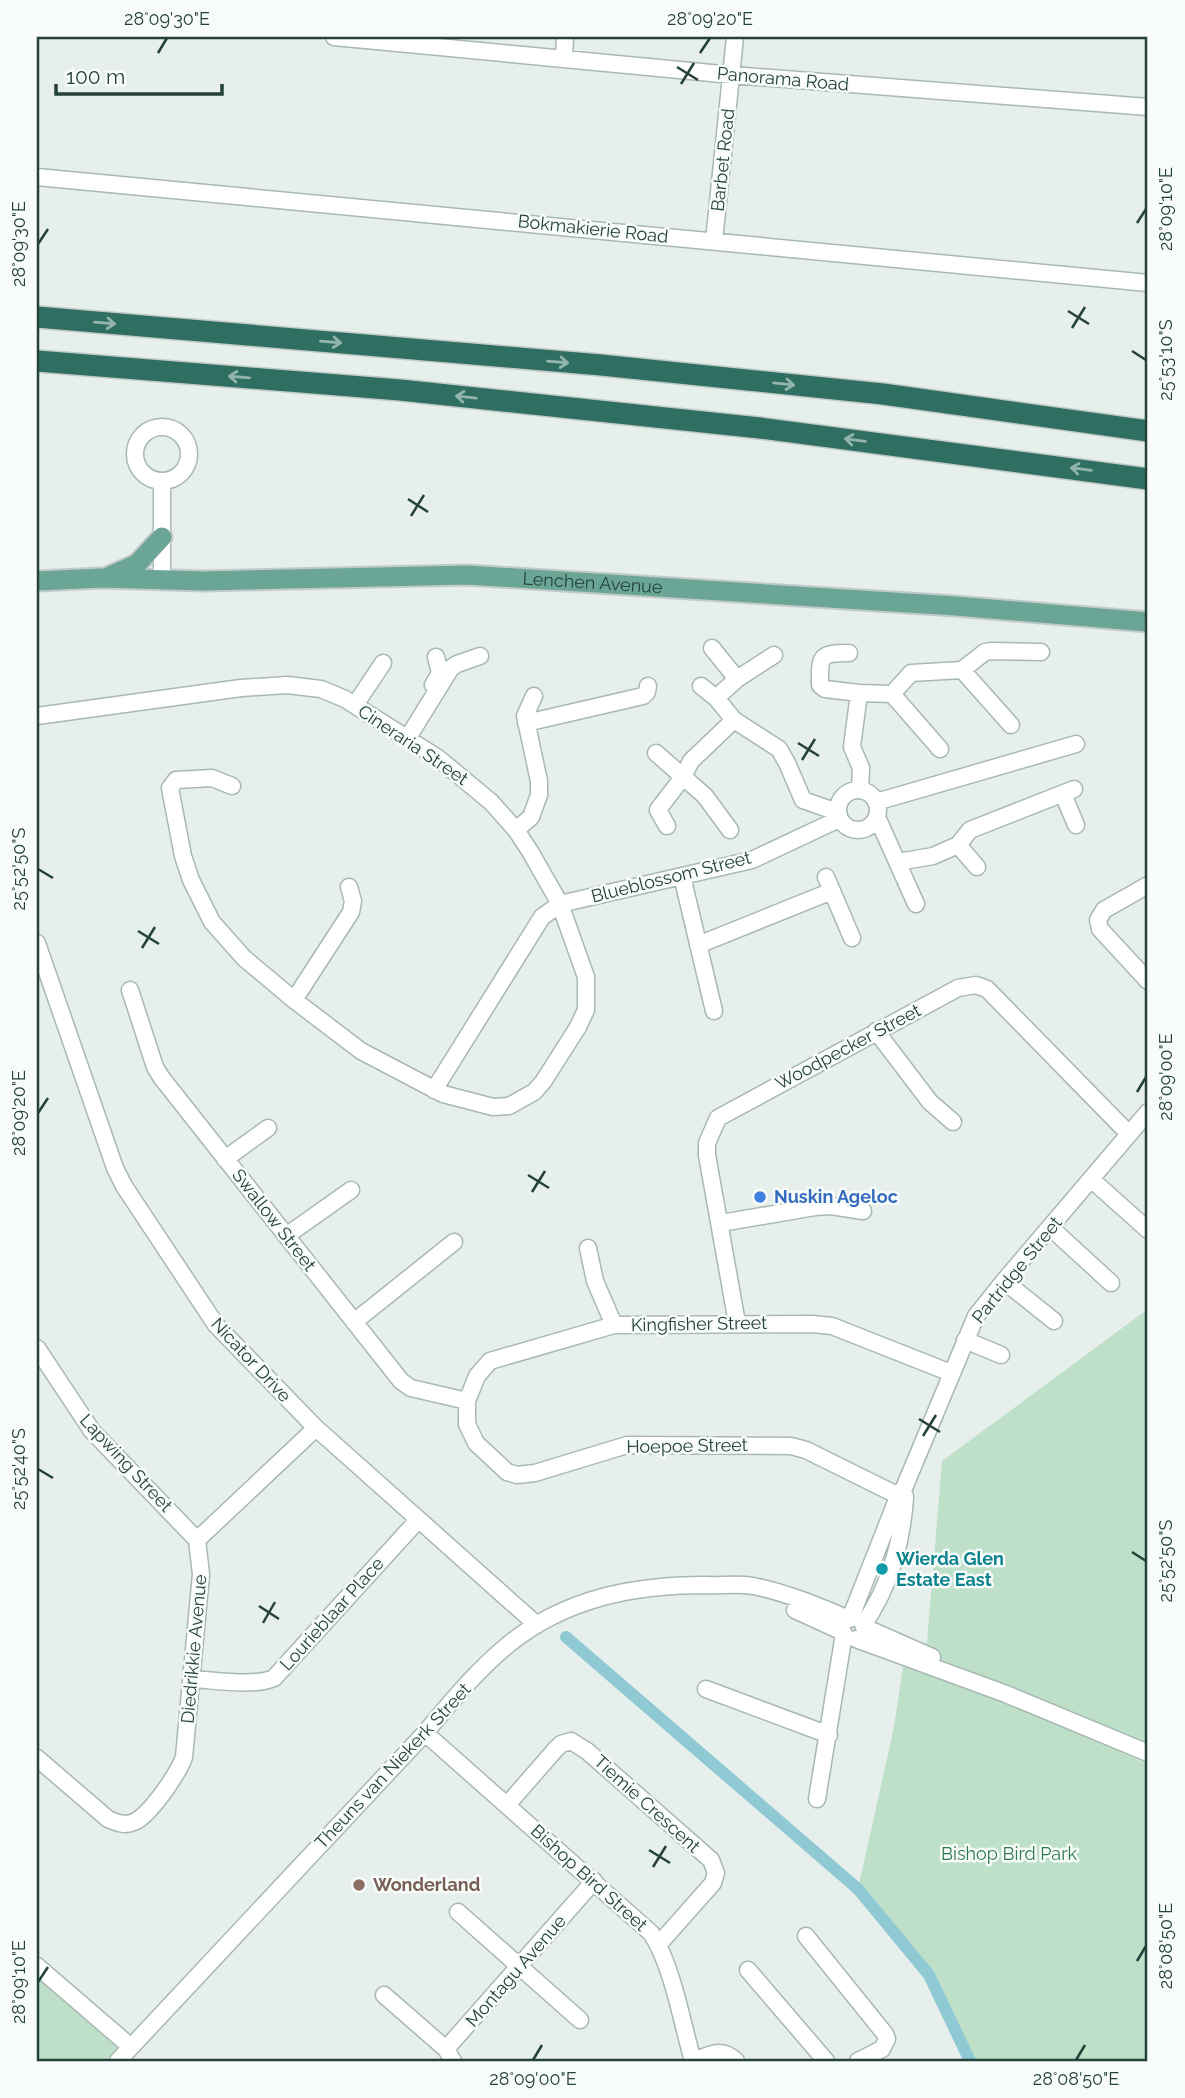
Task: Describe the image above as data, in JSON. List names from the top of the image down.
{
  "streets": {
    "main road": ["Lenchen Avenue"],
    "street": [
      "Panorama Road",
      "Barbet Road",
      "Bokmakierie Road",
      "Cineraria Street",
      "Blueblossom Street",
      "Woodpecker Street",
      "Swallow Street",
      "Partridge Street",
      "Kingfisher Street",
      "Nicator Drive",
      "Hoepoe Street",
      "Lapwing Street",
      "Lourieblaar Place",
      "Diedrikkie Avenue",
      "Theuns van Niekerk Street",
      "Tiemie Crescent",
      "Bishop Bird Street",
      "Montagu Avenue"
    ]
  },
  "crossings": [
    ["Panorama Road", "Barbet Road"],
    ["Barbet Road", "Bokmakierie Road"],
    ["Cineraria Street", "Blueblossom Street"],
    ["Woodpecker Street", "Partridge Street"],
    ["Woodpecker Street", "Kingfisher Street"],
    ["Swallow Street", "Kingfisher Street"],
    ["Swallow Street", "Hoepoe Street"],
    ["Partridge Street", "Kingfisher Street"],
    ["Partridge Street", "Hoepoe Street"],
    ["Partridge Street", "Theuns van Niekerk Street"],
    ["Kingfisher Street", "Hoepoe Street"],
    ["Nicator Drive", "Lourieblaar Place"],
    ["Nicator Drive", "Theuns van Niekerk Street"],
    ["Lapwing Street", "Diedrikkie Avenue"],
    ["Lourieblaar Place", "Diedrikkie Avenue"],
    ["Theuns van Niekerk Street", "Bishop Bird Street"],
    ["Tiemie Crescent", "Bishop Bird Street"],
    ["Bishop Bird Street", "Montagu Avenue"]
  ],
  "parks": ["Bishop Bird Park"],
  "places": ["Nuskin Ageloc", "Wierda Glen Estate East", "Wonderland"],
  "scale_bar": "100 m",
  "coordinates": [
    "28°09'30\"E",
    "28°09'20\"E",
    "28°09'10\"E",
    "25°53'10\"S",
    "25°52'50\"S",
    "28°09'00\"E",
    "25°52'40\"S",
    "28°08'50\"E"
  ]
}
